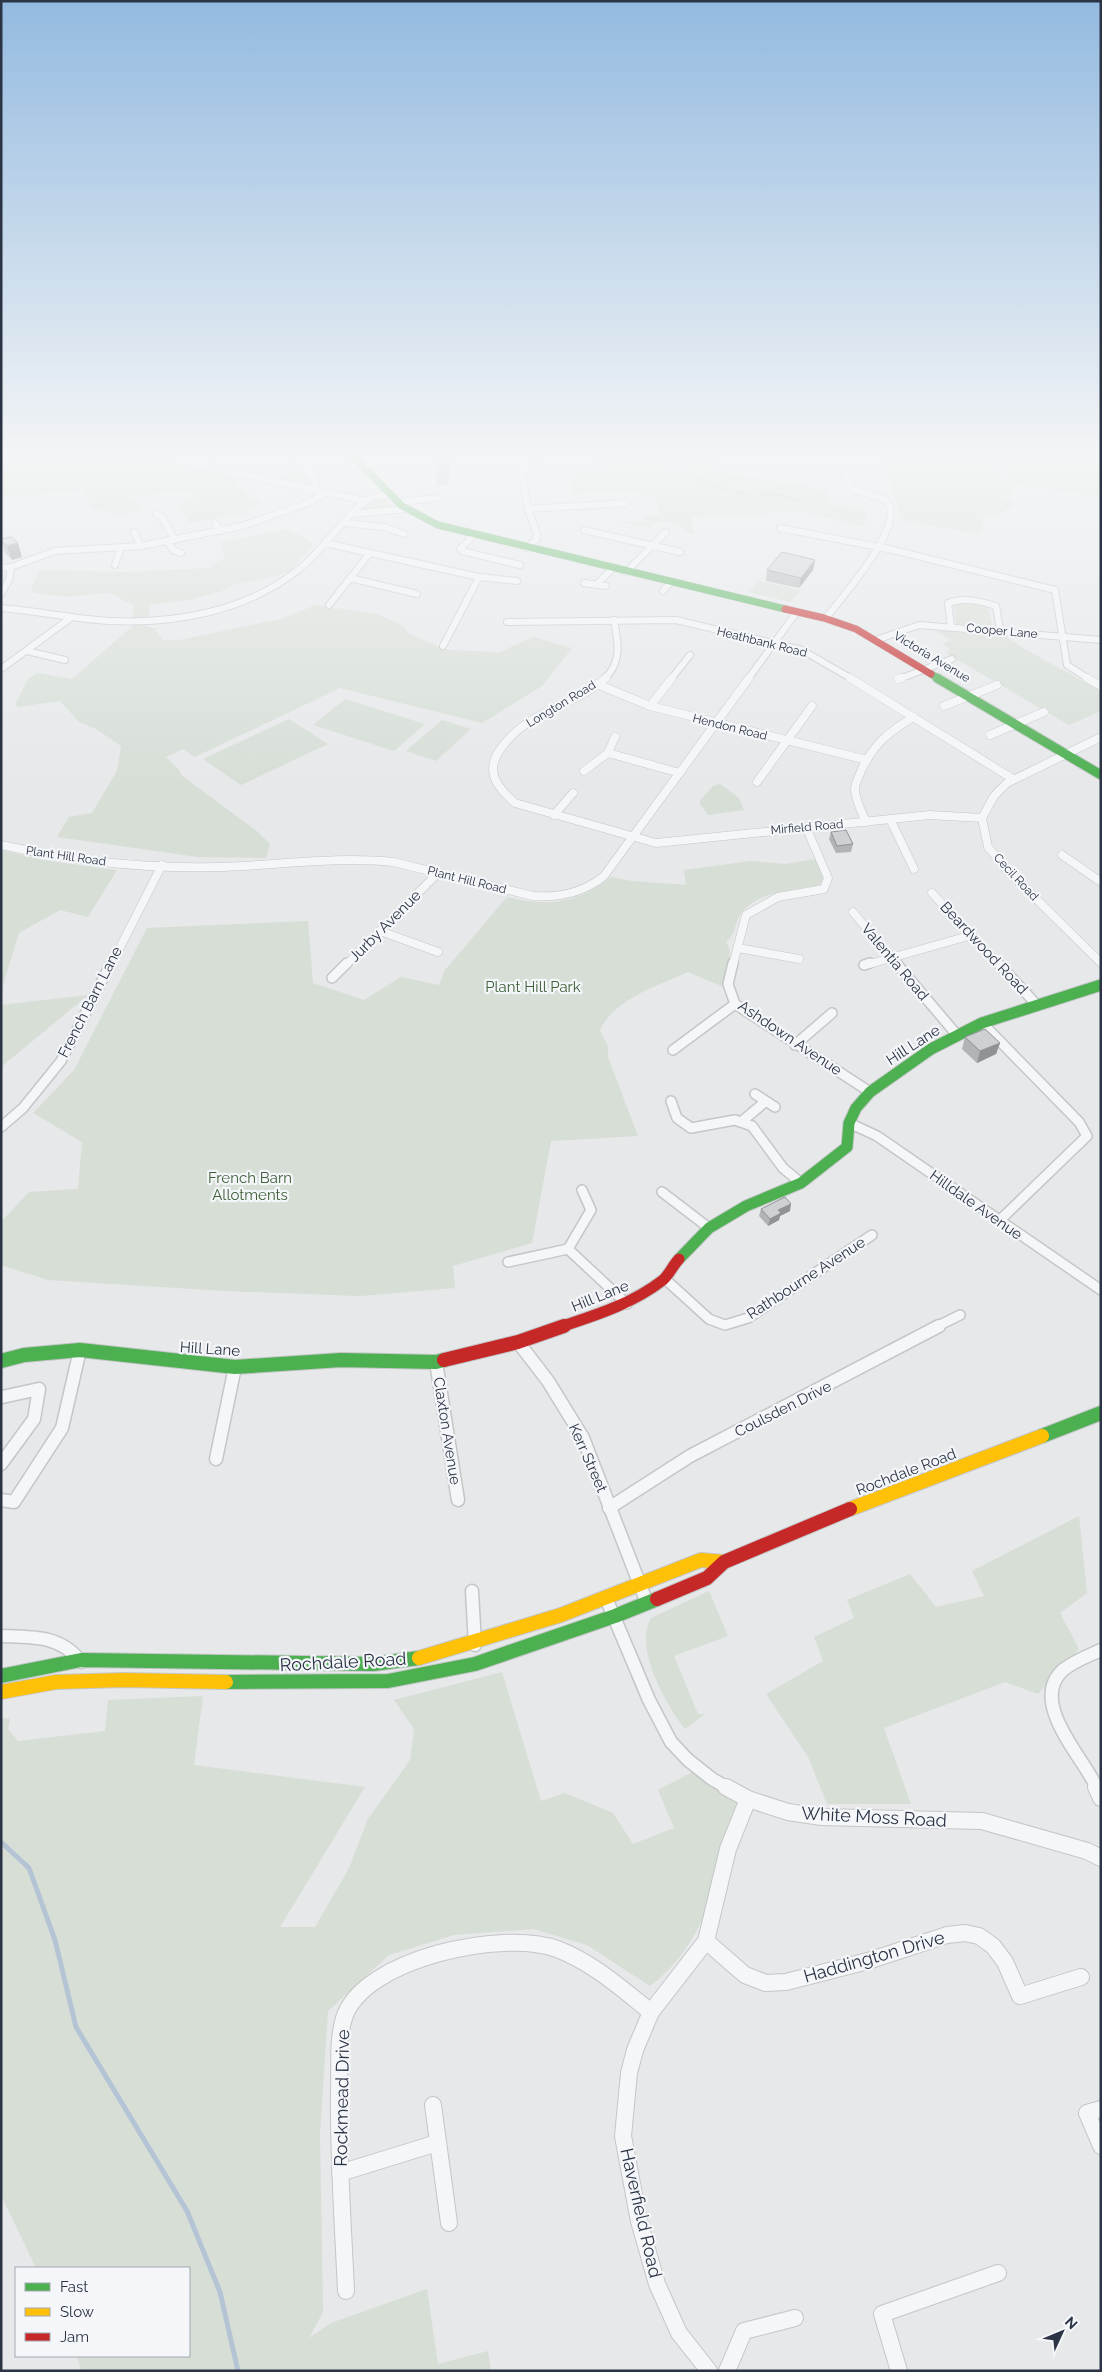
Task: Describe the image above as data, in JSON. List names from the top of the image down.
{
  "streets": {
    "main road": ["Victoria Avenue", "Hill Lane", "Rochdale Road"],
    "street": [
      "Cooper Lane",
      "Heathbank Road",
      "Longton Road",
      "Hendon Road",
      "Mirfield Road",
      "Plant Hill Road",
      "Cecil Road",
      "Jurby Avenue",
      "Beardwood Road",
      "Valentia Road",
      "French Barn Lane",
      "Ashdown Avenue",
      "Hilldale Avenue",
      "Rathbourne Avenue",
      "Coulsden Drive",
      "Claxton Avenue",
      "Kerr Street",
      "White Moss Road",
      "Haddington Drive",
      "Rockmead Drive",
      "Haverfield Road"
    ]
  },
  "crossings": [
    ["Cooper Lane", "Victoria Avenue"],
    ["Heathbank Road", "Longton Road"],
    ["Heathbank Road", "Plant Hill Road"],
    ["Victoria Avenue", "Plant Hill Road"],
    ["Longton Road", "Hendon Road"],
    ["Longton Road", "Mirfield Road"],
    ["Longton Road", "Plant Hill Road"],
    ["Hendon Road", "Plant Hill Road"],
    ["Mirfield Road", "Plant Hill Road"],
    ["Mirfield Road", "Cecil Road"],
    ["Mirfield Road", "Ashdown Avenue"],
    ["Plant Hill Road", "Jurby Avenue"],
    ["Plant Hill Road", "French Barn Lane"],
    ["Beardwood Road", "Hill Lane"],
    ["Valentia Road", "Hill Lane"],
    ["Ashdown Avenue", "Hill Lane"],
    ["Hill Lane", "Hilldale Avenue"],
    ["Hill Lane", "Rathbourne Avenue"],
    ["Hill Lane", "Claxton Avenue"],
    ["Hill Lane", "Kerr Street"],
    ["Coulsden Drive", "Kerr Street"],
    ["Kerr Street", "Rochdale Road"],
    ["Rochdale Road", "White Moss Road"],
    ["White Moss Road", "Haverfield Road"],
    ["Haddington Drive", "Haverfield Road"],
    ["Rockmead Drive", "Haverfield Road"]
  ],
  "parks": ["Plant Hill Park", "French Barn Allotments"],
  "legend": ["Fast", "Slow", "Jam"],
  "north": "top right"
}
